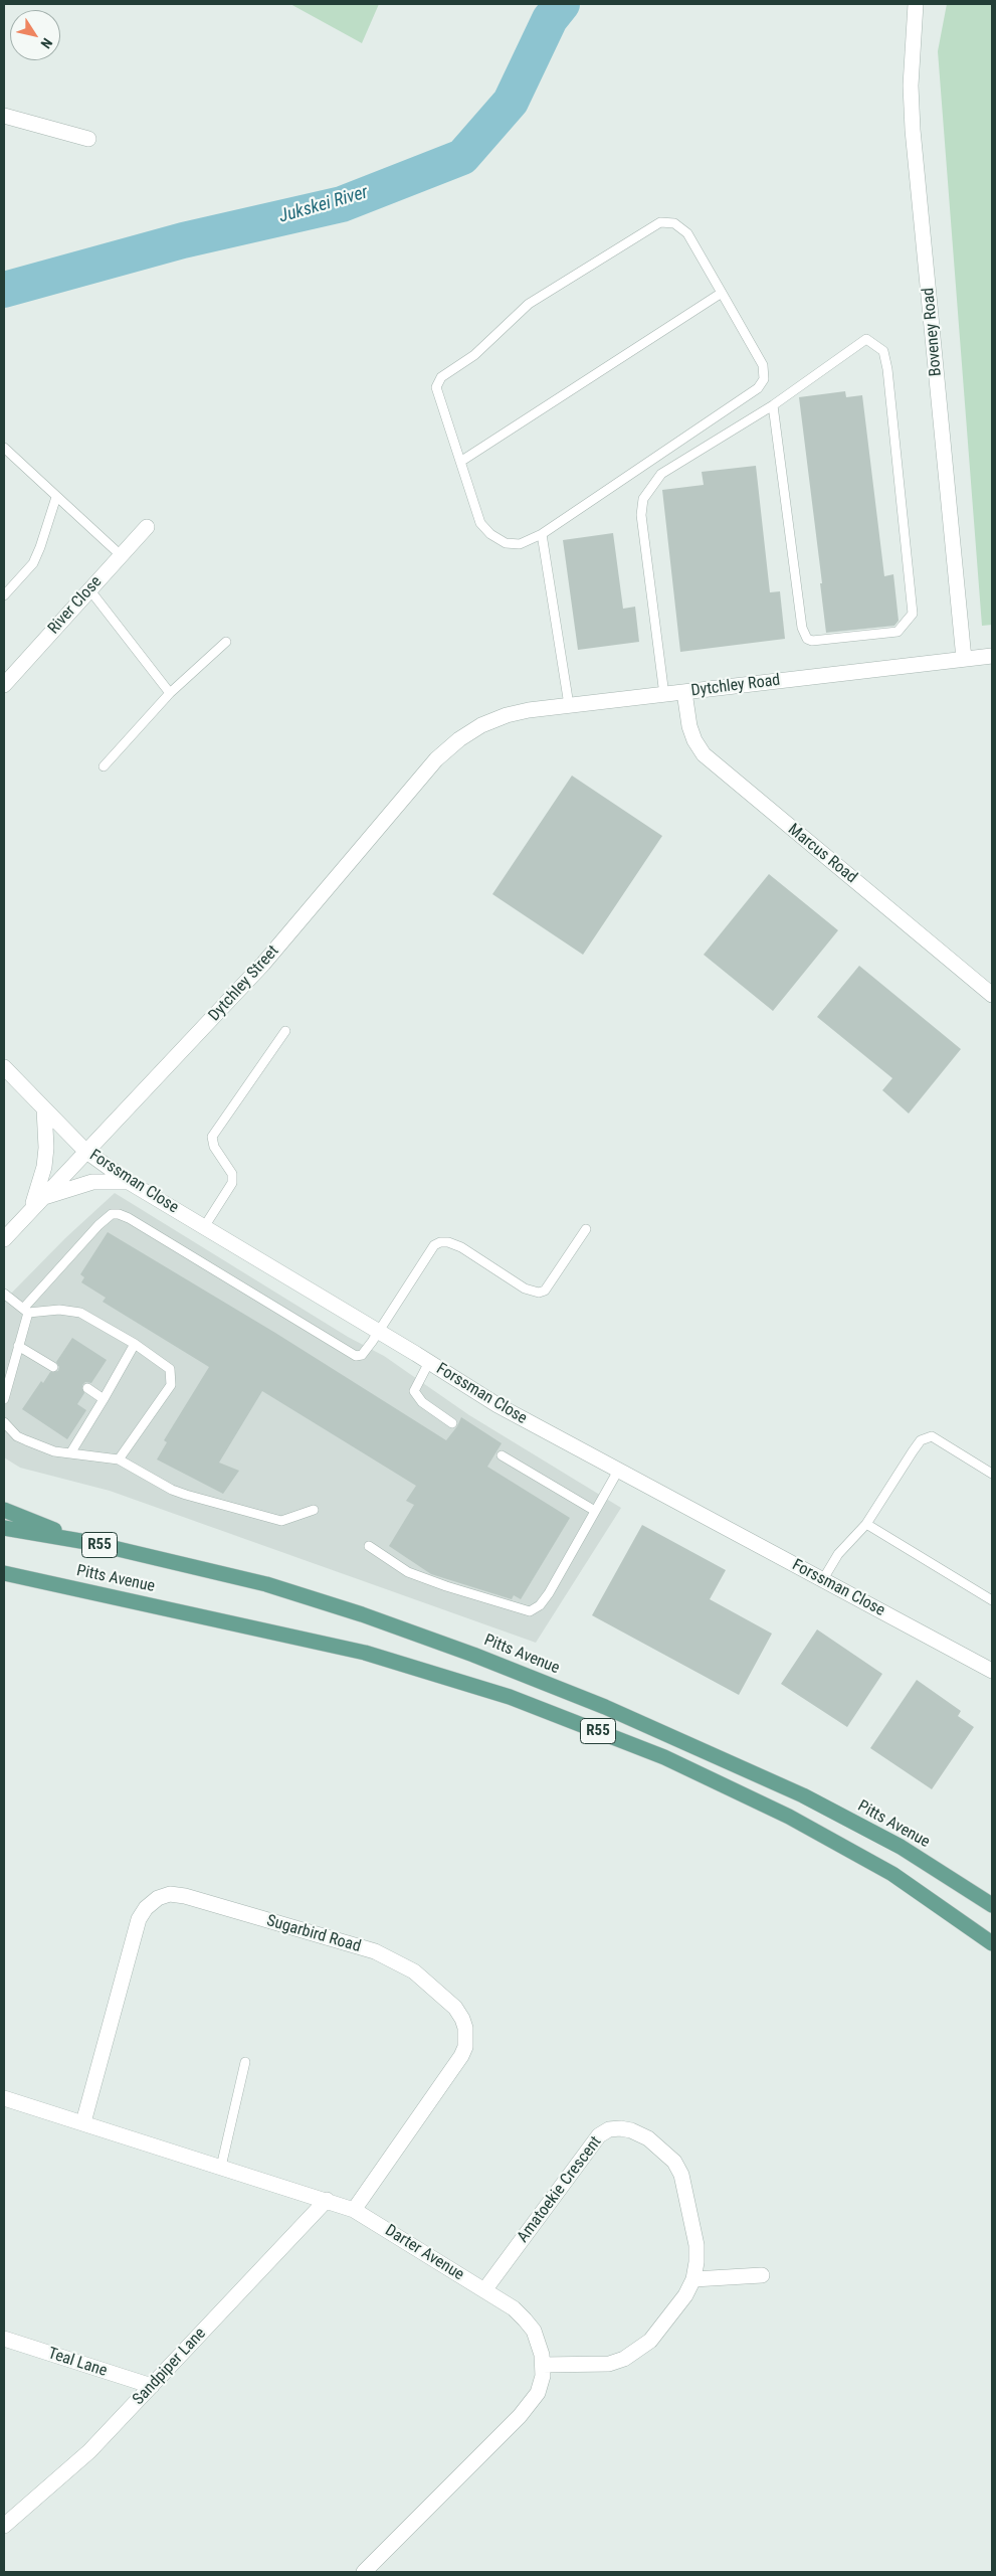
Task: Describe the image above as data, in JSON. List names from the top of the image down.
{
  "streets": {
    "main road": ["R55", "Pitts Avenue"],
    "street": [
      "Boveney Road",
      "River Close",
      "Dytchley Road",
      "Marcus Road",
      "Dytchley Street",
      "Forssman Close",
      "Sugarbird Road",
      "Amatoekie Crescent",
      "Darter Avenue",
      "Teal Lane",
      "Sandpiper Lane"
    ]
  },
  "crossings": [
    ["Boveney Road", "Dytchley Road"],
    ["Dytchley Road", "Marcus Road"],
    ["Dytchley Road", "Dytchley Street"],
    ["Dytchley Street", "Forssman Close"],
    ["Sugarbird Road", "Darter Avenue"],
    ["Amatoekie Crescent", "Darter Avenue"],
    ["Darter Avenue", "Sandpiper Lane"],
    ["Teal Lane", "Sandpiper Lane"]
  ],
  "water": ["Jukskei River"],
  "north": "bottom right"
}
